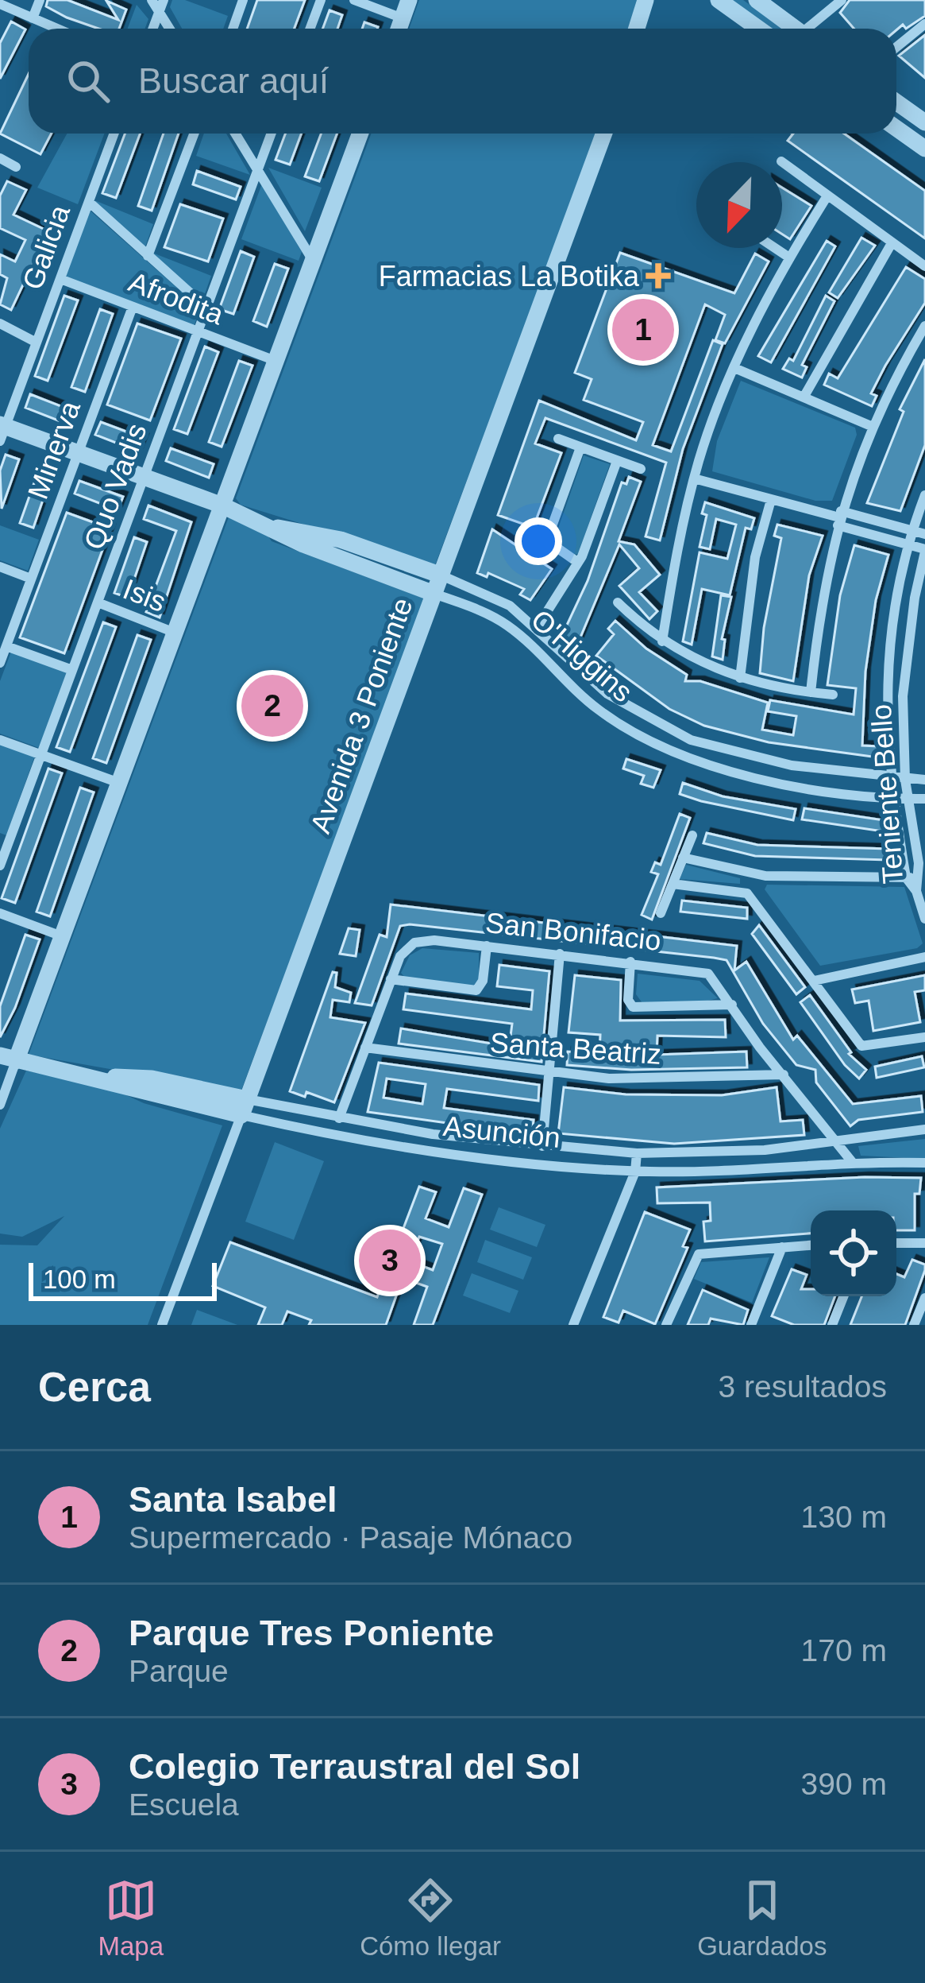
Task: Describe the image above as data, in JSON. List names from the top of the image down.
{
  "streets": {
    "street": [
      "Galicia",
      "Afrodita",
      "Minerva",
      "Quo Vadis",
      "Isis",
      "O'Higgins",
      "Avenida 3 Poniente",
      "Teniente Bello",
      "San Bonifacio",
      "Santa Beatriz",
      "Asunción"
    ]
  },
  "crossings": [
    ["Galicia", "Afrodita"],
    ["Galicia", "O'Higgins"],
    ["Afrodita", "Minerva"],
    ["Afrodita", "Quo Vadis"],
    ["Minerva", "O'Higgins"],
    ["Quo Vadis", "Isis"],
    ["Quo Vadis", "O'Higgins"],
    ["O'Higgins", "Avenida 3 Poniente"],
    ["O'Higgins", "Teniente Bello"],
    ["Avenida 3 Poniente", "Asunción"],
    ["San Bonifacio", "Santa Beatriz"],
    ["San Bonifacio", "Asunción"]
  ],
  "places": {
    "health": ["Farmacias La Botika"]
  },
  "scale_bar": "100 m",
  "north": "bottom left",
  "page": {
    "search": "Buscar aquí",
    "pins": ["1", "2", "3"],
    "scale": "100 m",
    "heading": ["Cerca", "3 resultados"],
    "list": [
      {
        "mark": "1",
        "name": "Santa Isabel",
        "note": "Supermercado · Pasaje Mónaco",
        "value": "130 m"
      },
      {
        "mark": "2",
        "name": "Parque Tres Poniente",
        "note": "Parque",
        "value": "170 m"
      },
      {
        "mark": "3",
        "name": "Colegio Terraustral del Sol",
        "note": "Escuela",
        "value": "390 m"
      }
    ],
    "nav": ["Mapa", "Cómo llegar", "Guardados"]
  }
}
